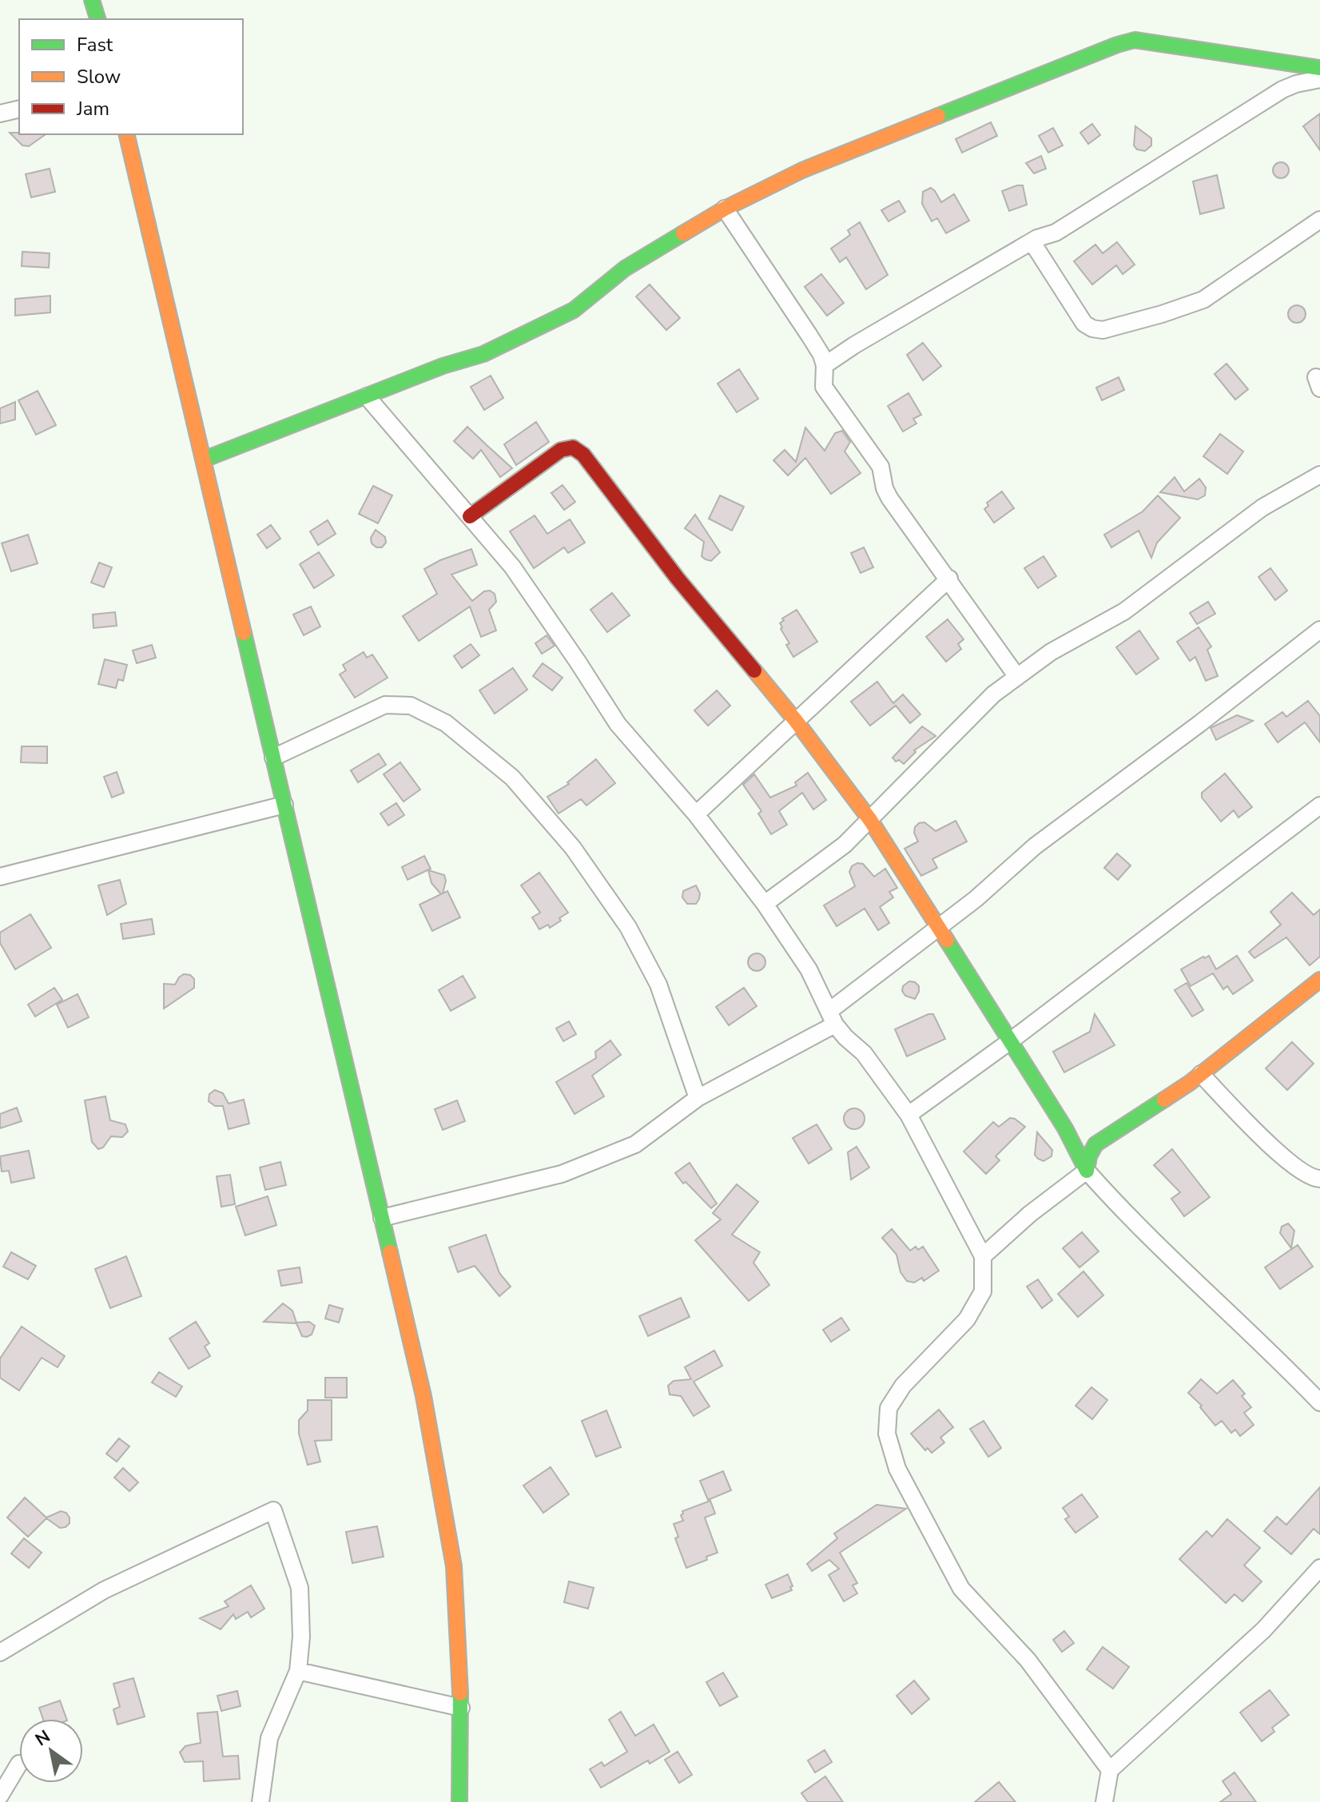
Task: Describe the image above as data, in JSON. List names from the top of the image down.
{
  "legend": ["Fast", "Slow", "Jam"],
  "north": "top left"
}
